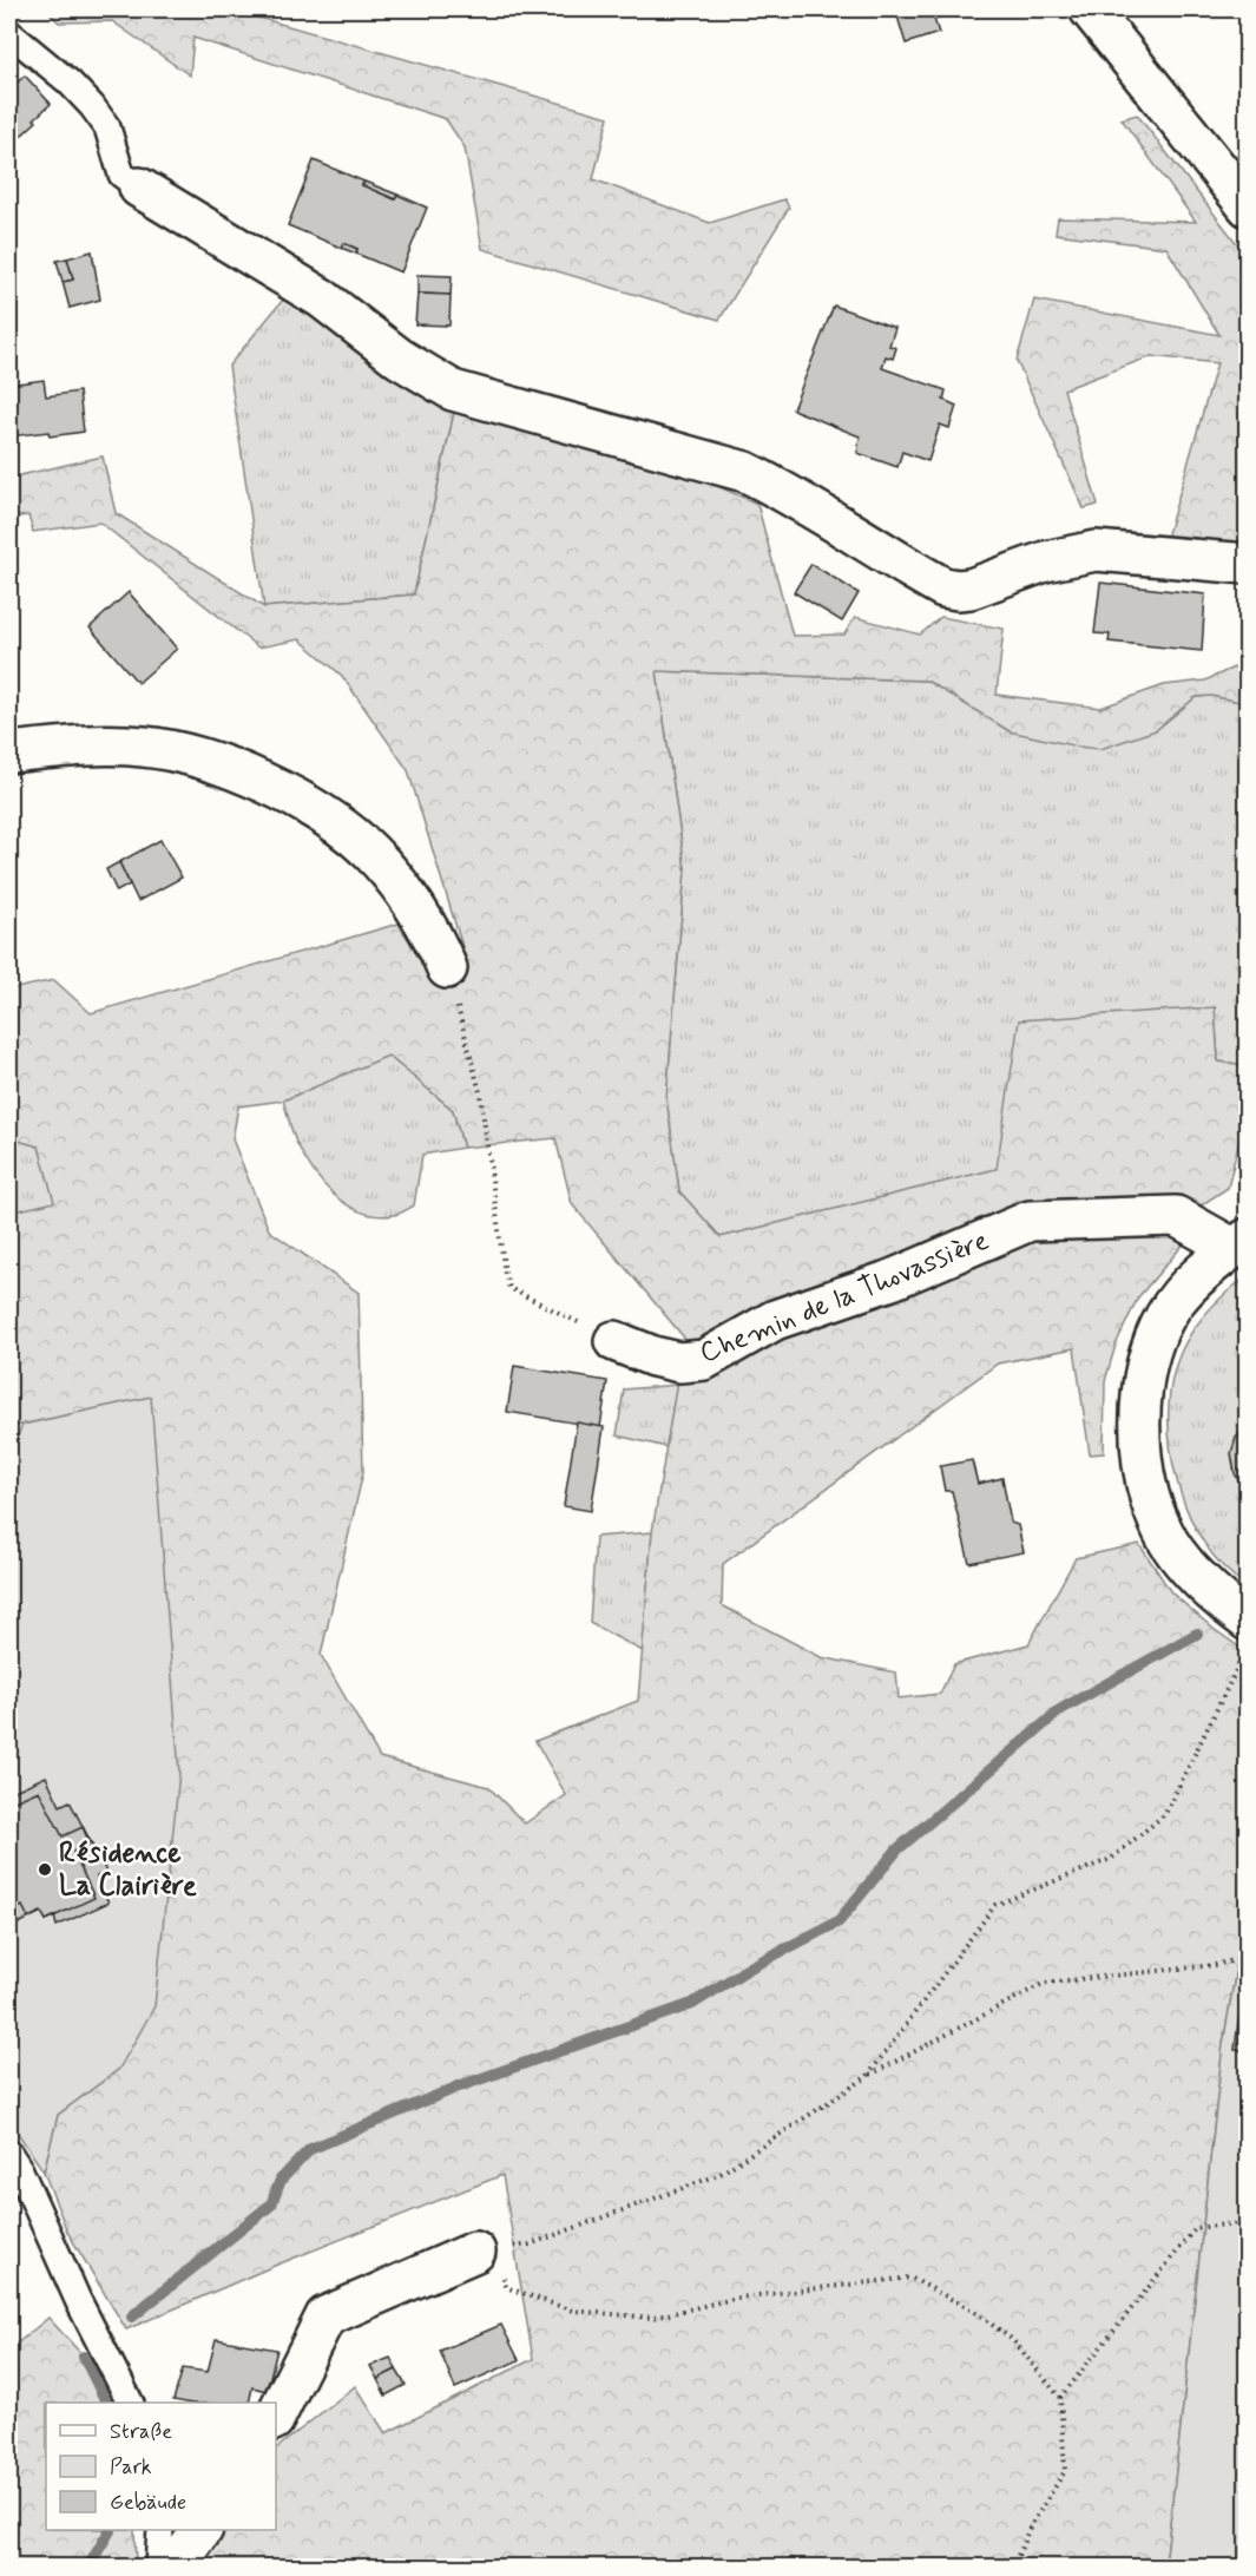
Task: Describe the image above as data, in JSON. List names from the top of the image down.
{
  "streets": {
    "street": ["Chemin de la Thovassière"]
  },
  "places": ["Résidence La Clairière"],
  "legend": ["Straße", "Park", "Gebäude"]
}
